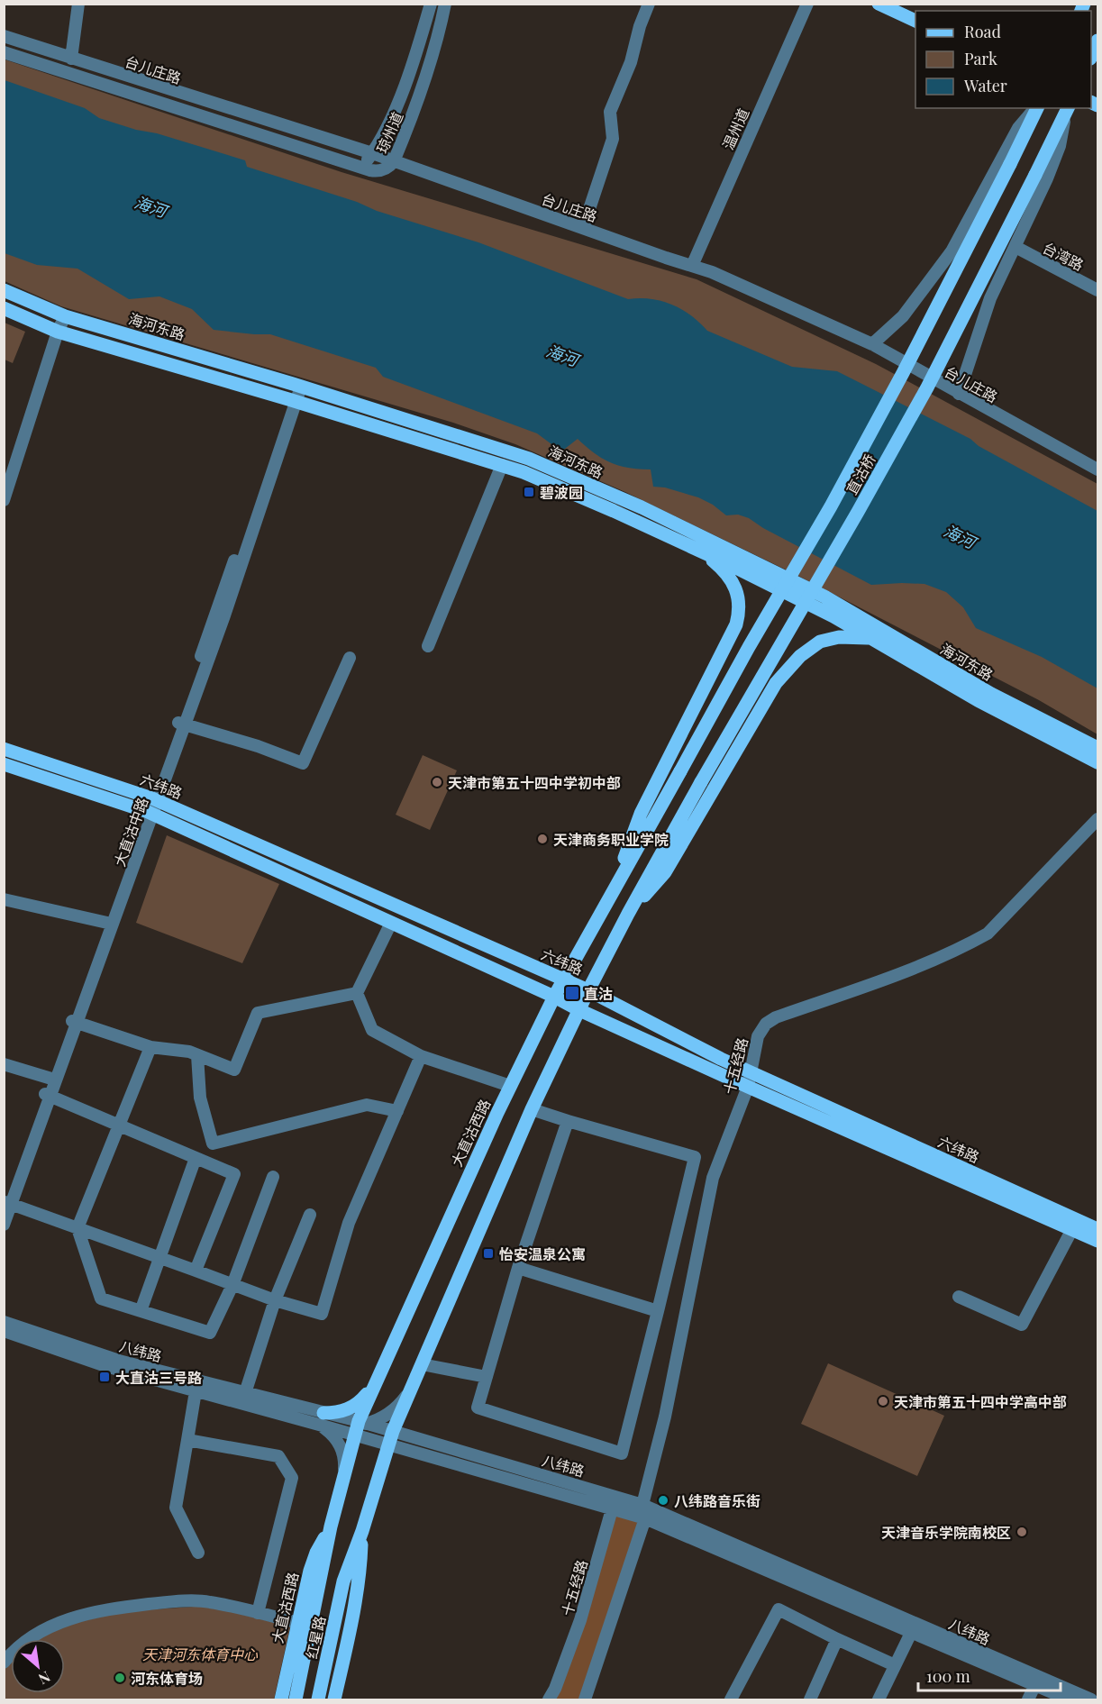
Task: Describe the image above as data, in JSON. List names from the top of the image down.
{
  "streets": {
    "main road": [
      "海河东路",
      "直沽桥",
      "六纬路",
      "大直沽西路",
      "红星路"
    ],
    "street": [
      "台儿庄路",
      "温州道",
      "琼州道",
      "台湾路",
      "大直沽中路",
      "十五经路",
      "八纬路"
    ]
  },
  "crossings": [
    ["台儿庄路", "温州道"],
    ["台儿庄路", "琼州道"],
    ["海河东路", "大直沽中路"],
    ["直沽桥", "大直沽西路"],
    ["六纬路", "大直沽中路"],
    ["六纬路", "十五经路"],
    ["六纬路", "大直沽西路"],
    ["十五经路", "八纬路"],
    ["大直沽西路", "八纬路"],
    ["大直沽西路", "红星路"]
  ],
  "water": ["海河"],
  "parks": ["天津河东体育中心"],
  "places": {
    "transit": [
      "碧波园",
      "直沽",
      "怡安温泉公寓",
      "大直沽三号路"
    ],
    "other": [
      "天津市第五十四中学初中部",
      "天津商务职业学院",
      "天津市第五十四中学高中部",
      "八纬路音乐街",
      "天津音乐学院南校区",
      "河东体育场"
    ]
  },
  "legend": ["Road", "Park", "Water"],
  "scale_bar": "100 m",
  "north": "bottom right"
}
